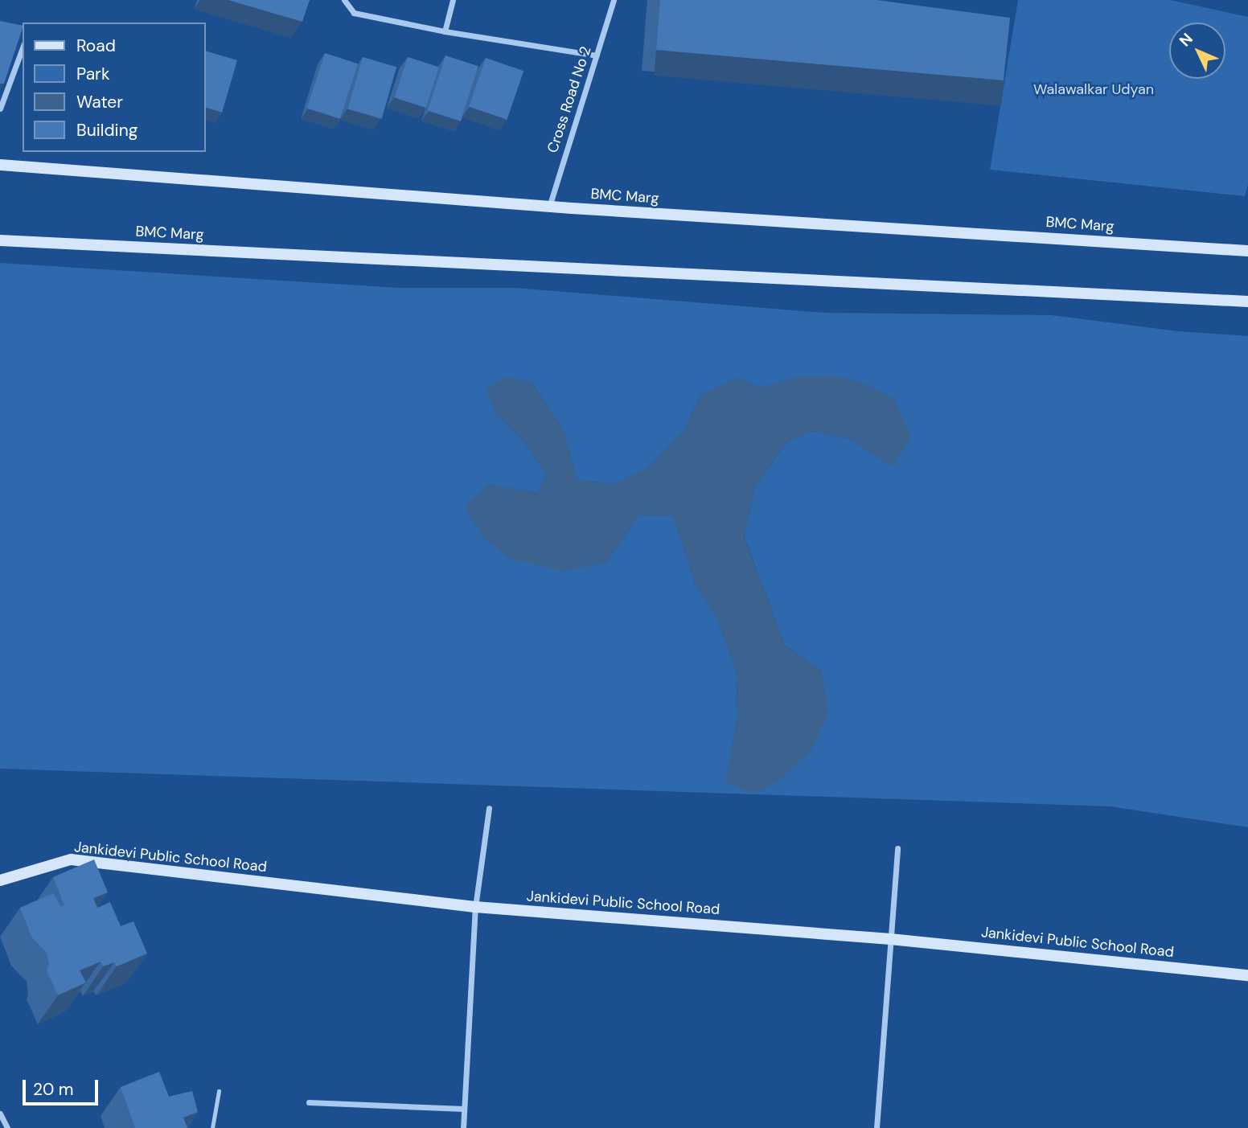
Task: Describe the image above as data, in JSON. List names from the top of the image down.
{
  "streets": {
    "street": ["Cross Road No 2", "BMC Marg", "Jankidevi Public School Road"]
  },
  "crossings": [
    ["Cross Road No 2", "BMC Marg"]
  ],
  "parks": ["Walawalkar Udyan"],
  "legend": [
    "Road",
    "Park",
    "Water",
    "Building"
  ],
  "scale_bar": "20 m",
  "north": "top left"
}
